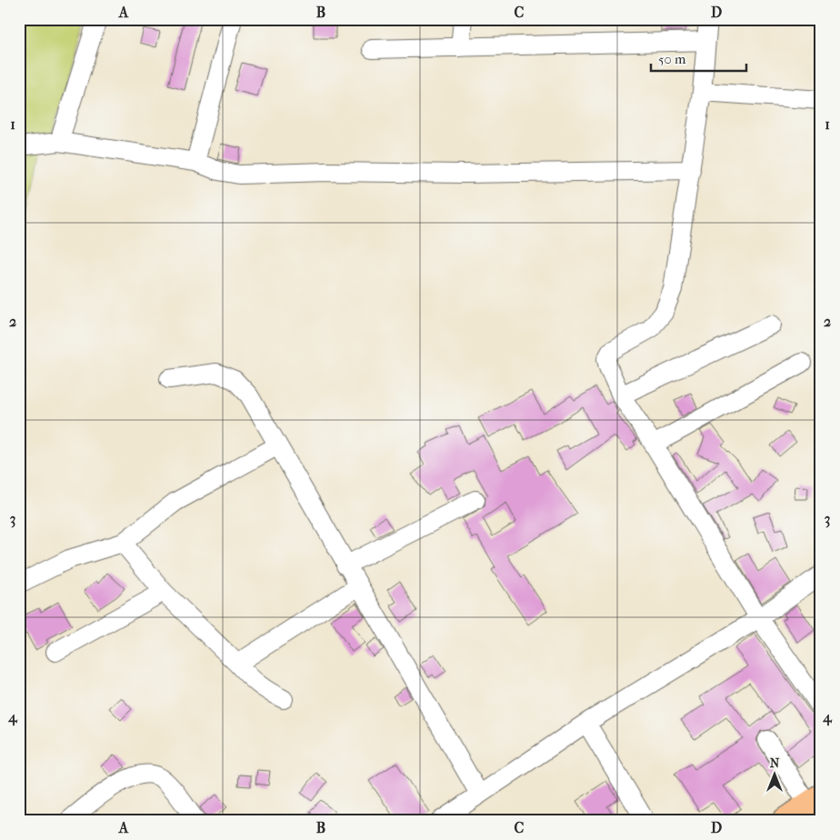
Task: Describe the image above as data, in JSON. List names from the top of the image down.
{
  "scale_bar": "50 m",
  "north": "top",
  "grid": {
    "columns": [
      "A",
      "B",
      "C",
      "D"
    ],
    "rows": [
      "1",
      "2",
      "3",
      "4"
    ]
  }
}
